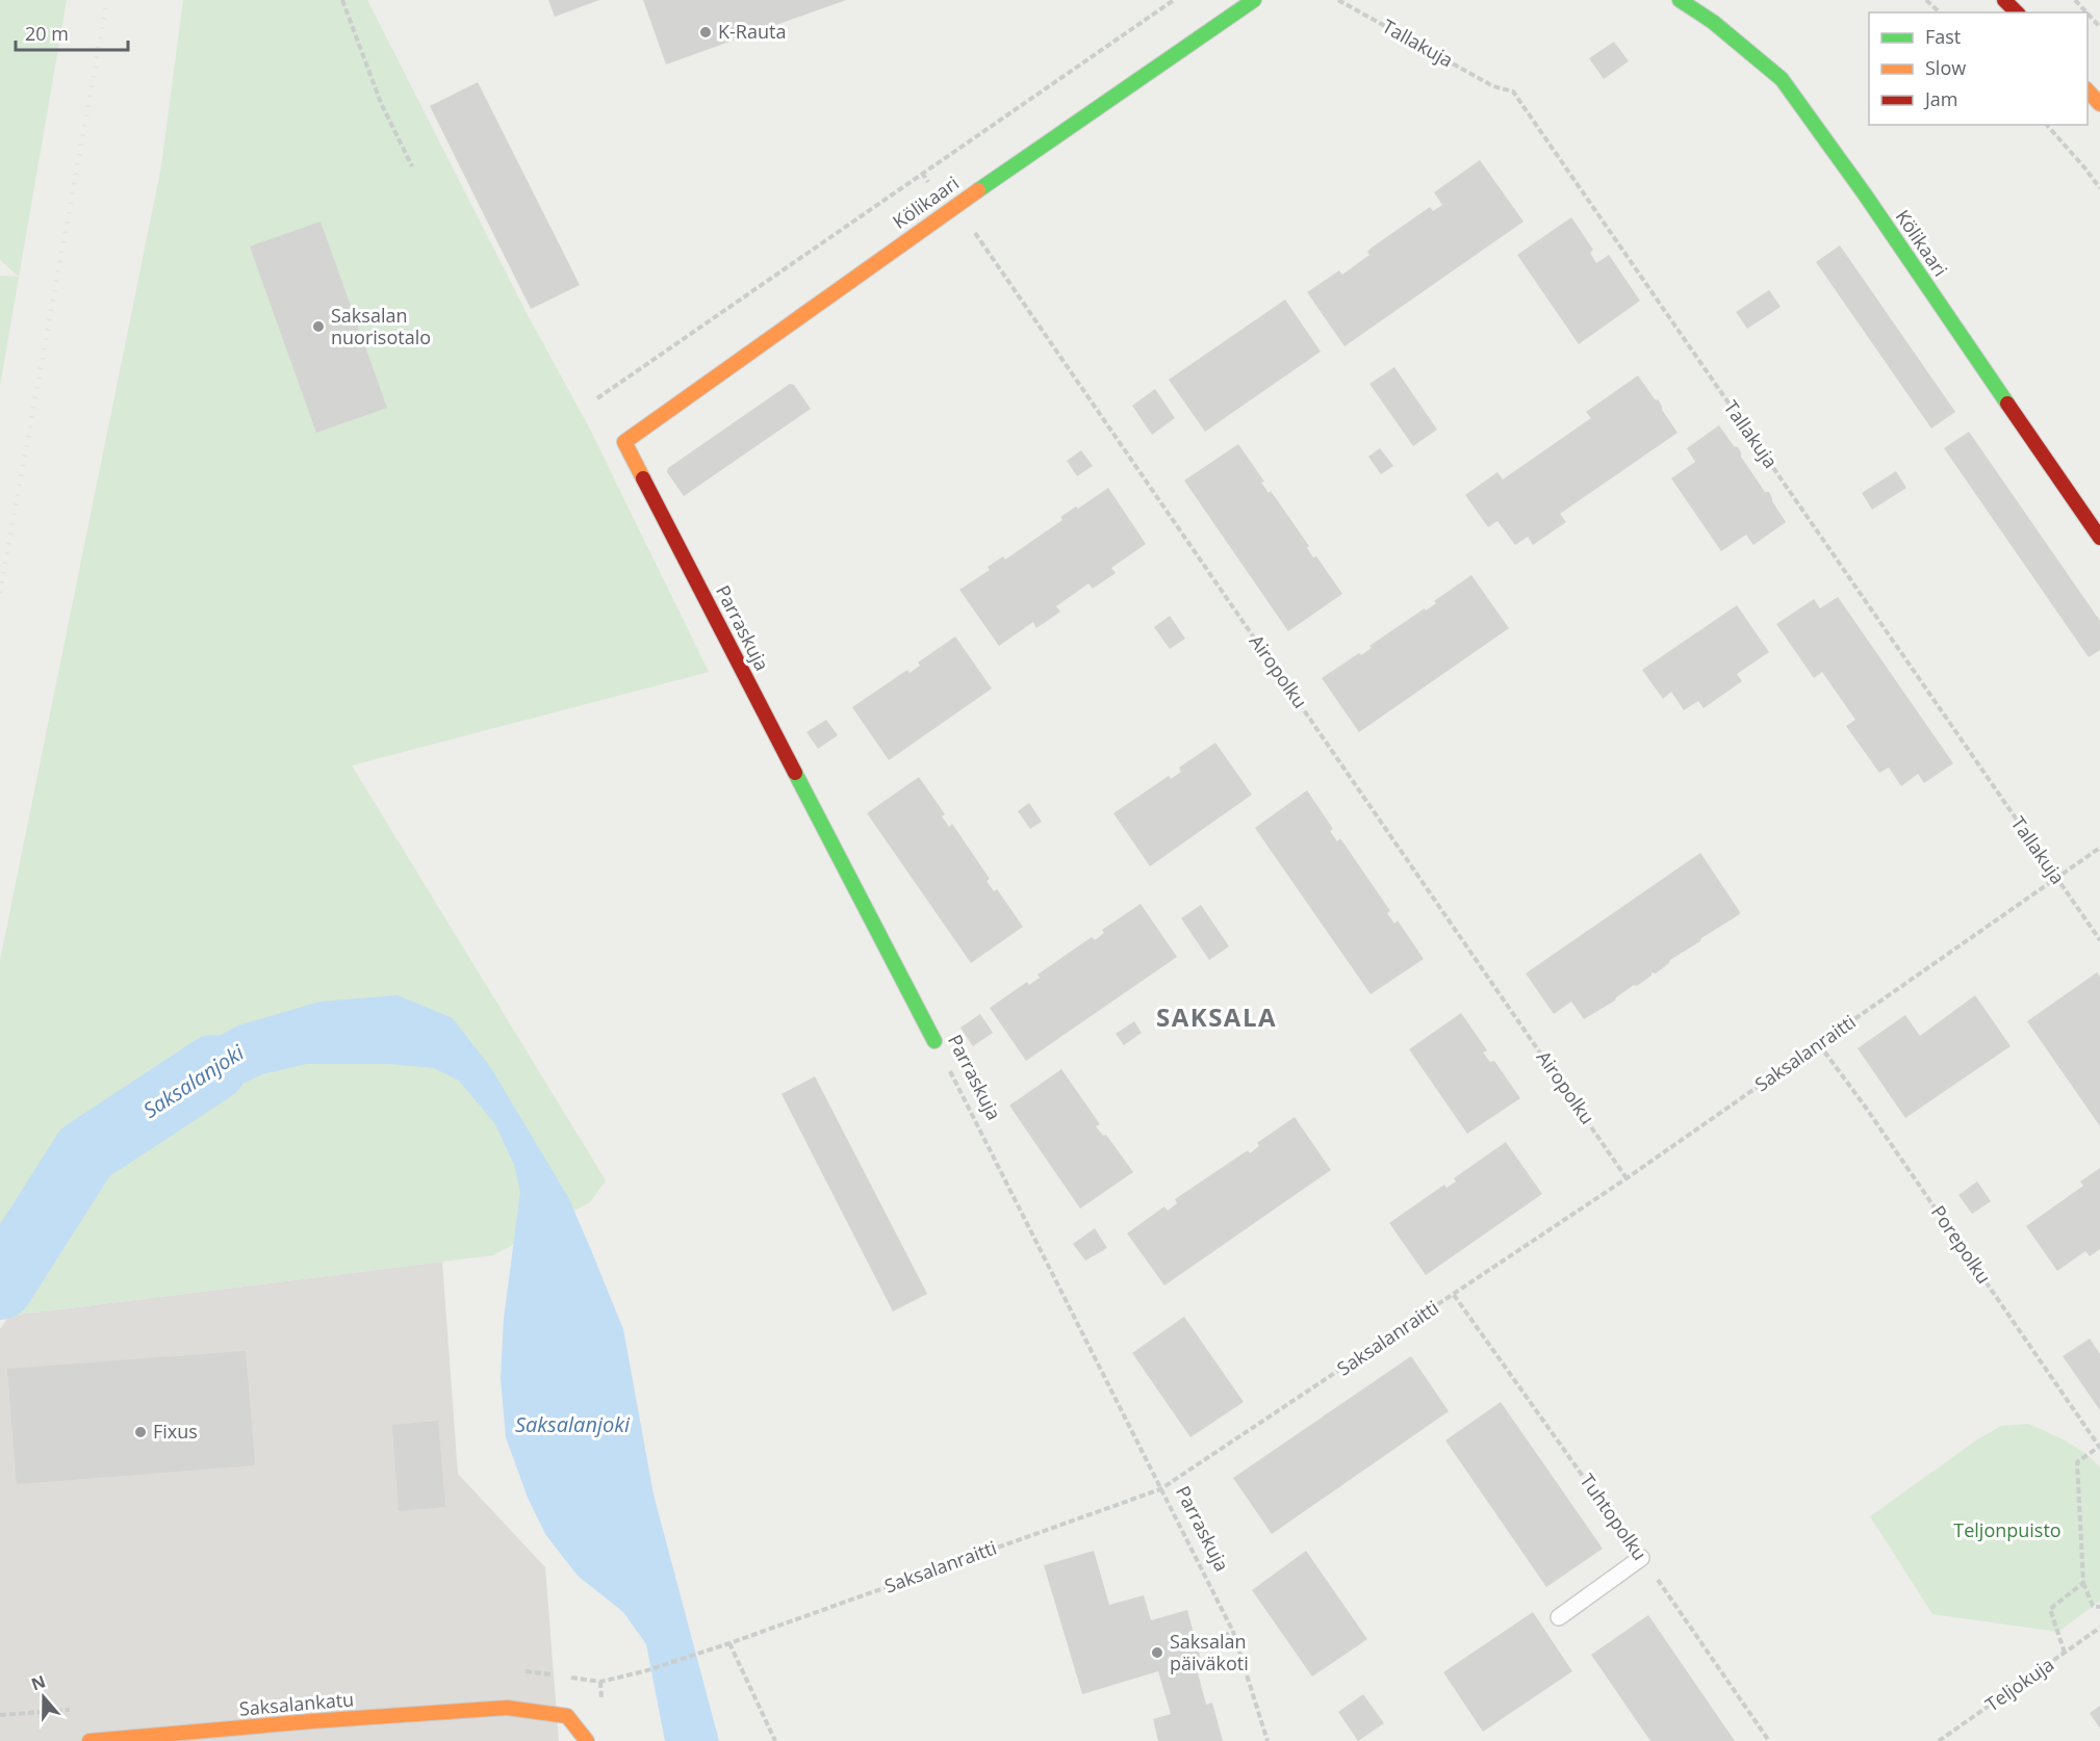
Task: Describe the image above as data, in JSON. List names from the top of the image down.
{
  "streets": {
    "street": ["Kölikaari", "Parraskuja", "Saksalankatu"],
    "path": [
      "Tallakuja",
      "Airopolku",
      "Saksalanraitti",
      "Porepolku",
      "Tuhtopolku",
      "Teljokuja"
    ]
  },
  "crossings": [
    ["Tallakuja", "Saksalanraitti"],
    ["Kölikaari", "Parraskuja"],
    ["Kölikaari", "Airopolku"],
    ["Parraskuja", "Saksalanraitti"],
    ["Airopolku", "Saksalanraitti"],
    ["Saksalanraitti", "Porepolku"],
    ["Saksalanraitti", "Tuhtopolku"]
  ],
  "districts": ["SAKSALA"],
  "water": ["Saksalanjoki"],
  "parks": ["Teljonpuisto"],
  "places": [
    "K-Rauta",
    "Saksalan nuorisotalo",
    "Fixus",
    "Saksalan päiväkoti"
  ],
  "legend": ["Fast", "Slow", "Jam"],
  "scale_bar": "20 m",
  "north": "top"
}
